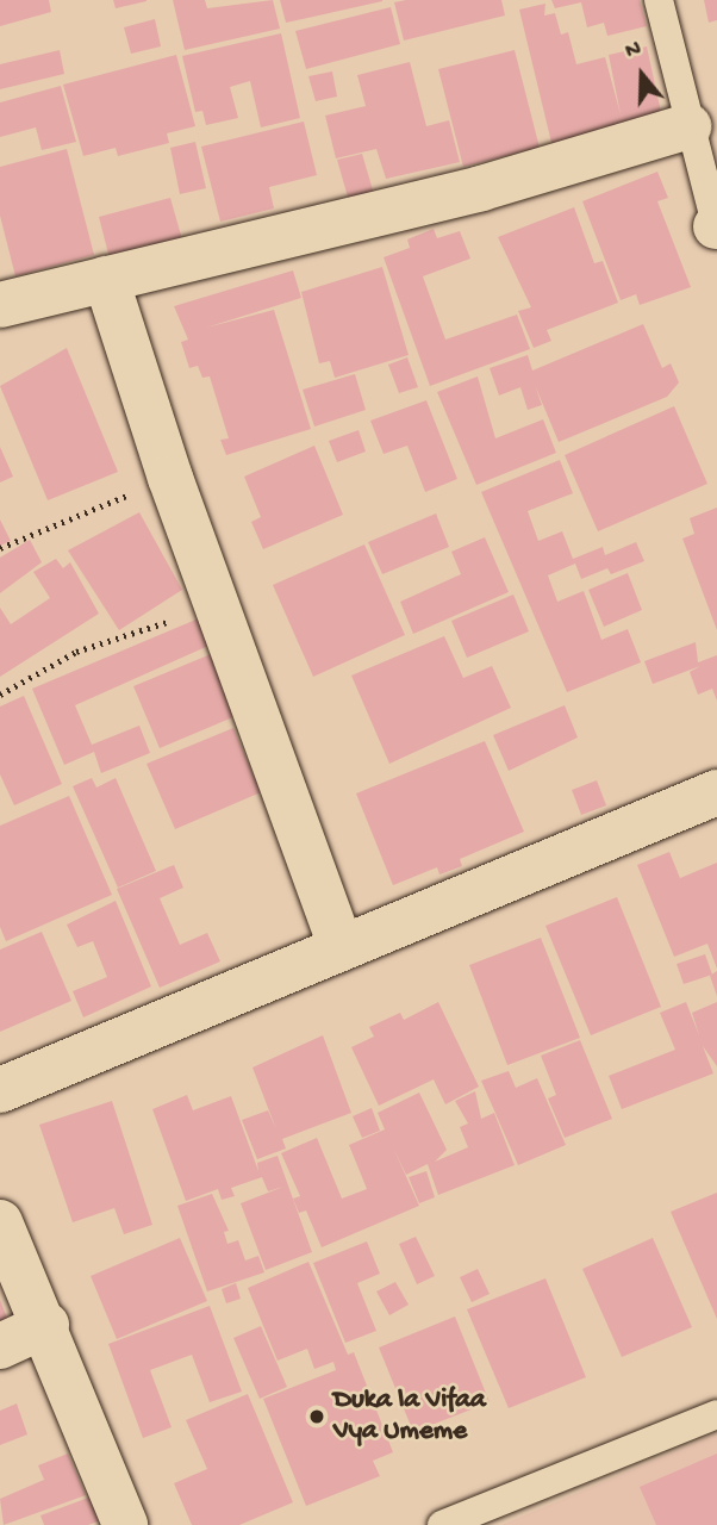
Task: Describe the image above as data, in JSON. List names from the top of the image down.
{
  "places": ["Duka la Vifaa Vya Umeme"],
  "north": "top"
}
